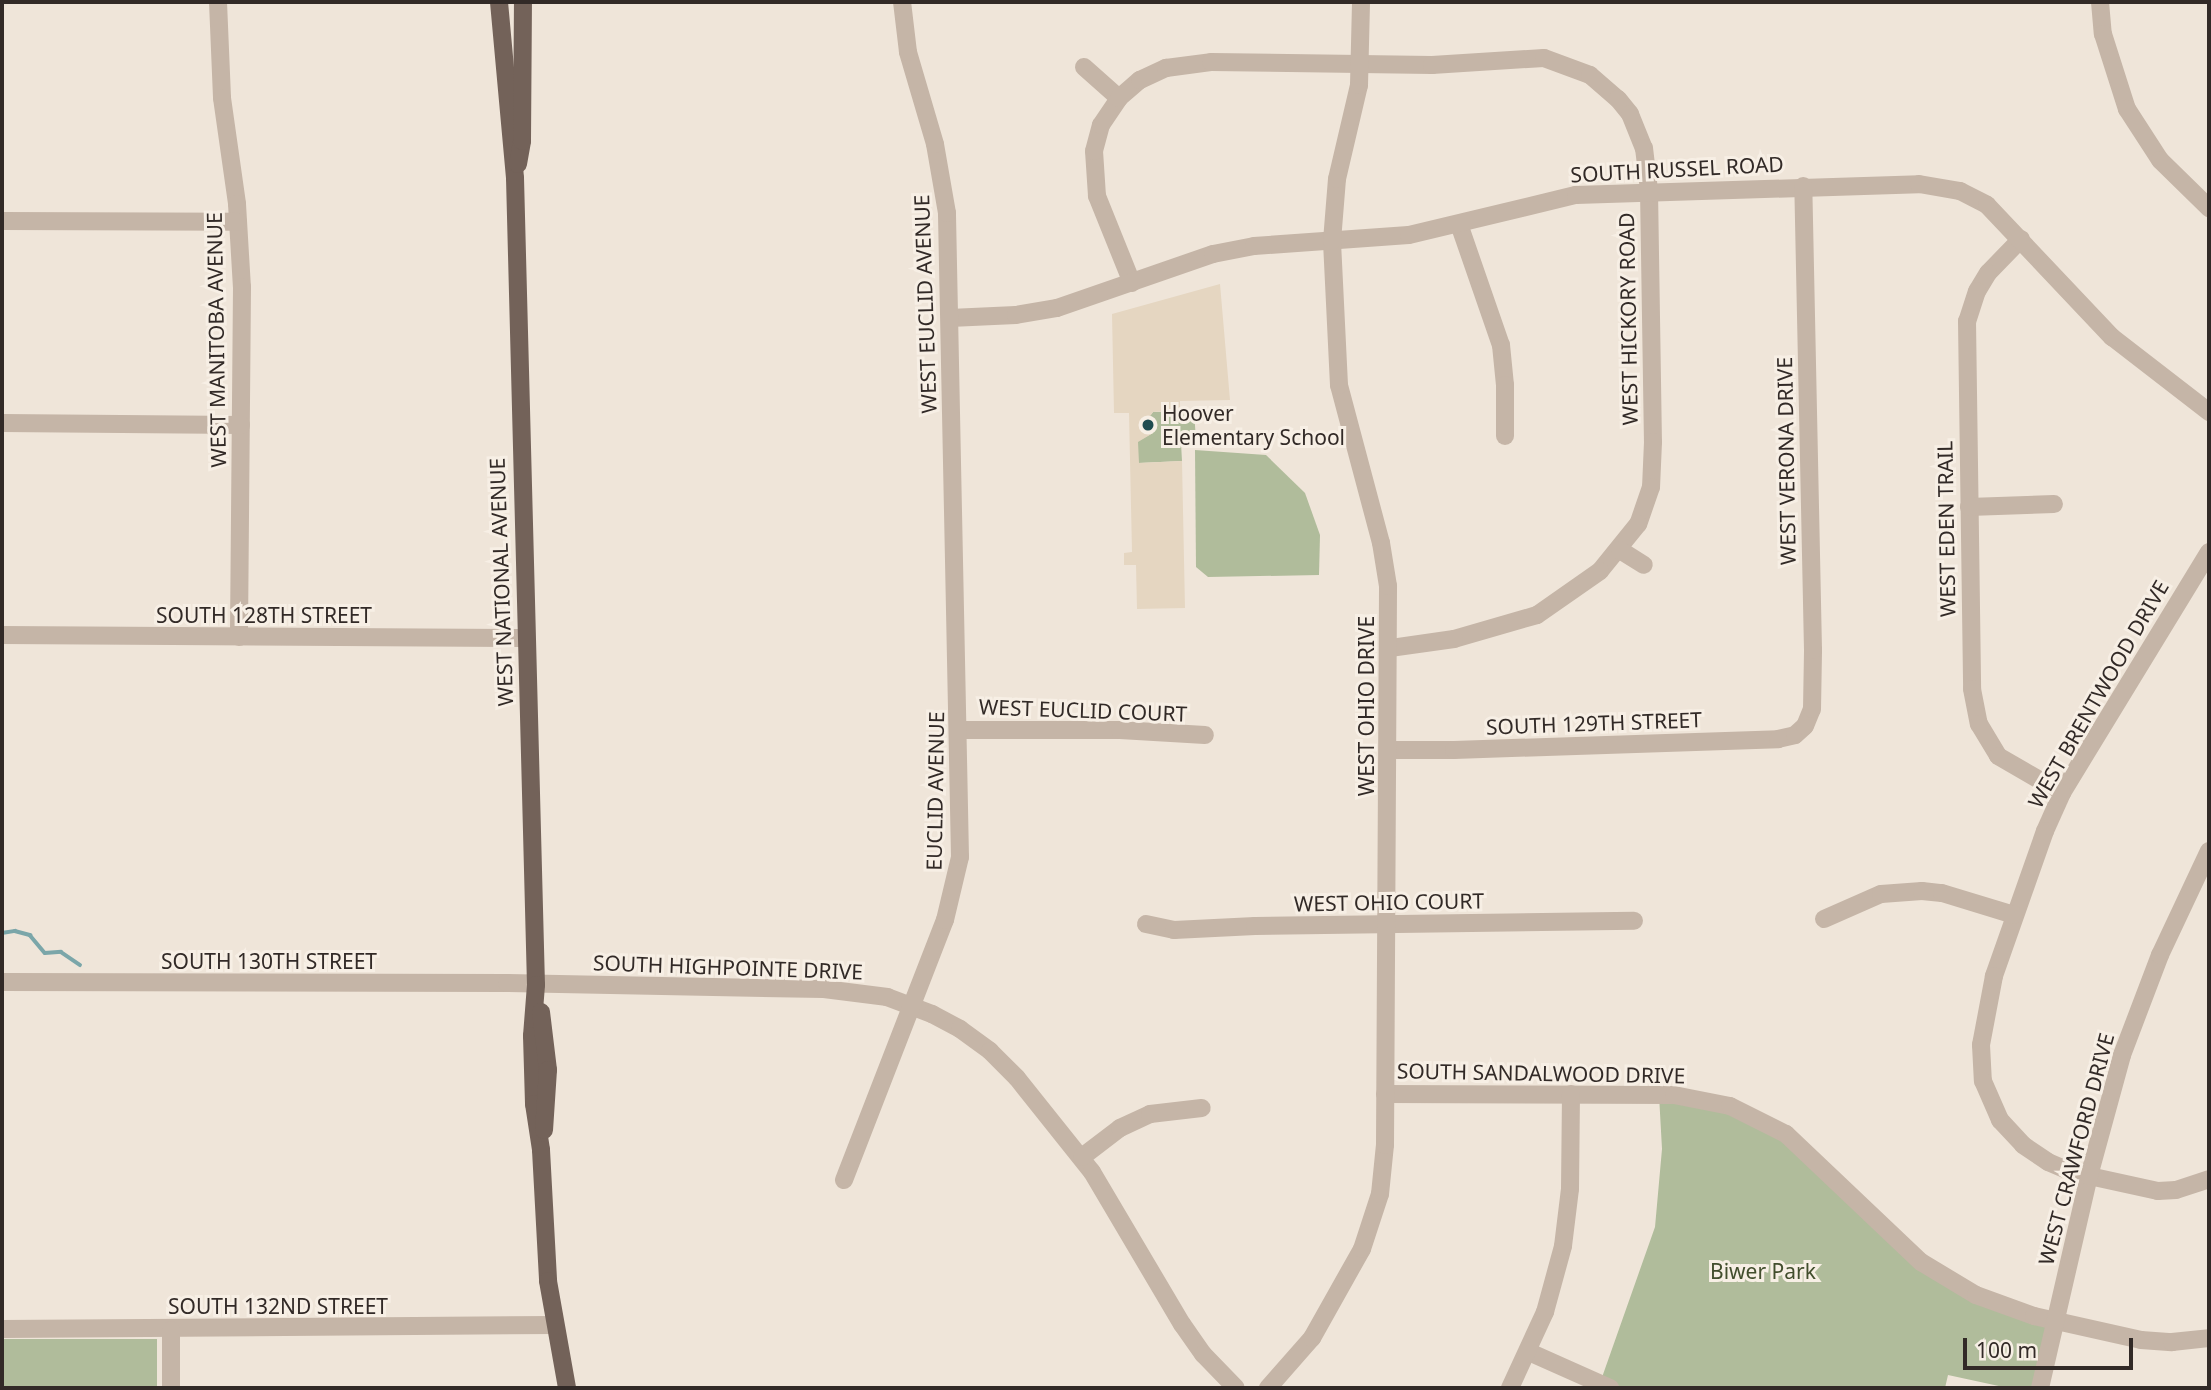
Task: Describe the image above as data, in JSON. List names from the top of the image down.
{
  "streets": {
    "main road": ["WEST NATIONAL AVENUE"],
    "street": [
      "SOUTH RUSSEL ROAD",
      "WEST EUCLID AVENUE",
      "WEST HICKORY ROAD",
      "WEST MANITOBA AVENUE",
      "WEST VERONA DRIVE",
      "WEST EDEN TRAIL",
      "SOUTH 128TH STREET",
      "WEST BRENTWOOD DRIVE",
      "WEST OHIO DRIVE",
      "WEST EUCLID COURT",
      "SOUTH 129TH STREET",
      "EUCLID AVENUE",
      "WEST OHIO COURT",
      "SOUTH 130TH STREET",
      "SOUTH HIGHPOINTE DRIVE",
      "SOUTH SANDALWOOD DRIVE",
      "WEST CRAWFORD DRIVE",
      "SOUTH 132ND STREET"
    ]
  },
  "crossings": [
    ["SOUTH RUSSEL ROAD", "WEST EUCLID AVENUE"],
    ["SOUTH RUSSEL ROAD", "WEST HICKORY ROAD"],
    ["SOUTH RUSSEL ROAD", "WEST VERONA DRIVE"],
    ["SOUTH RUSSEL ROAD", "WEST EDEN TRAIL"],
    ["SOUTH RUSSEL ROAD", "WEST OHIO DRIVE"],
    ["WEST EUCLID AVENUE", "EUCLID AVENUE"],
    ["WEST HICKORY ROAD", "WEST OHIO DRIVE"],
    ["WEST MANITOBA AVENUE", "SOUTH 128TH STREET"],
    ["WEST VERONA DRIVE", "SOUTH 129TH STREET"],
    ["WEST EDEN TRAIL", "WEST BRENTWOOD DRIVE"],
    ["WEST NATIONAL AVENUE", "SOUTH 128TH STREET"],
    ["WEST NATIONAL AVENUE", "SOUTH 130TH STREET"],
    ["WEST NATIONAL AVENUE", "SOUTH HIGHPOINTE DRIVE"],
    ["WEST NATIONAL AVENUE", "SOUTH 132ND STREET"],
    ["WEST BRENTWOOD DRIVE", "WEST CRAWFORD DRIVE"],
    ["WEST OHIO DRIVE", "SOUTH 129TH STREET"],
    ["WEST OHIO DRIVE", "WEST OHIO COURT"],
    ["WEST OHIO DRIVE", "SOUTH SANDALWOOD DRIVE"],
    ["WEST EUCLID COURT", "EUCLID AVENUE"],
    ["EUCLID AVENUE", "SOUTH HIGHPOINTE DRIVE"],
    ["SOUTH 130TH STREET", "SOUTH HIGHPOINTE DRIVE"],
    ["SOUTH SANDALWOOD DRIVE", "WEST CRAWFORD DRIVE"]
  ],
  "parks": ["Biwer Park"],
  "places": ["Hoover Elementary School"],
  "scale_bar": "100 m"
}
